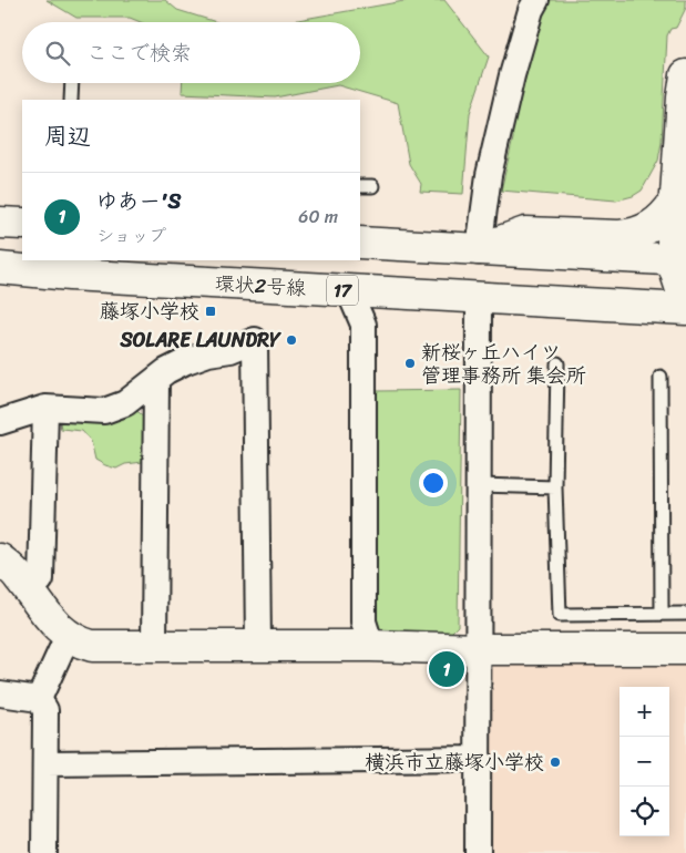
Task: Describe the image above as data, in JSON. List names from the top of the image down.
{
  "streets": {
    "main road": ["環状2号線", "17"]
  },
  "places": {
    "transit": ["藤塚小学校"],
    "other": ["SOLARE LAUNDRY", "新桜ヶ丘ハイツ 管理事務所 集会所", "横浜市立藤塚小学校"]
  },
  "page": {
    "search": "ここで検索",
    "heading": "周辺",
    "list": [
      {
        "mark": "1",
        "name": "ゆあー'S",
        "note": "ショップ",
        "value": "60 m"
      }
    ],
    "pins": "1",
    "map_buttons": ["+", "−"]
  }
}
